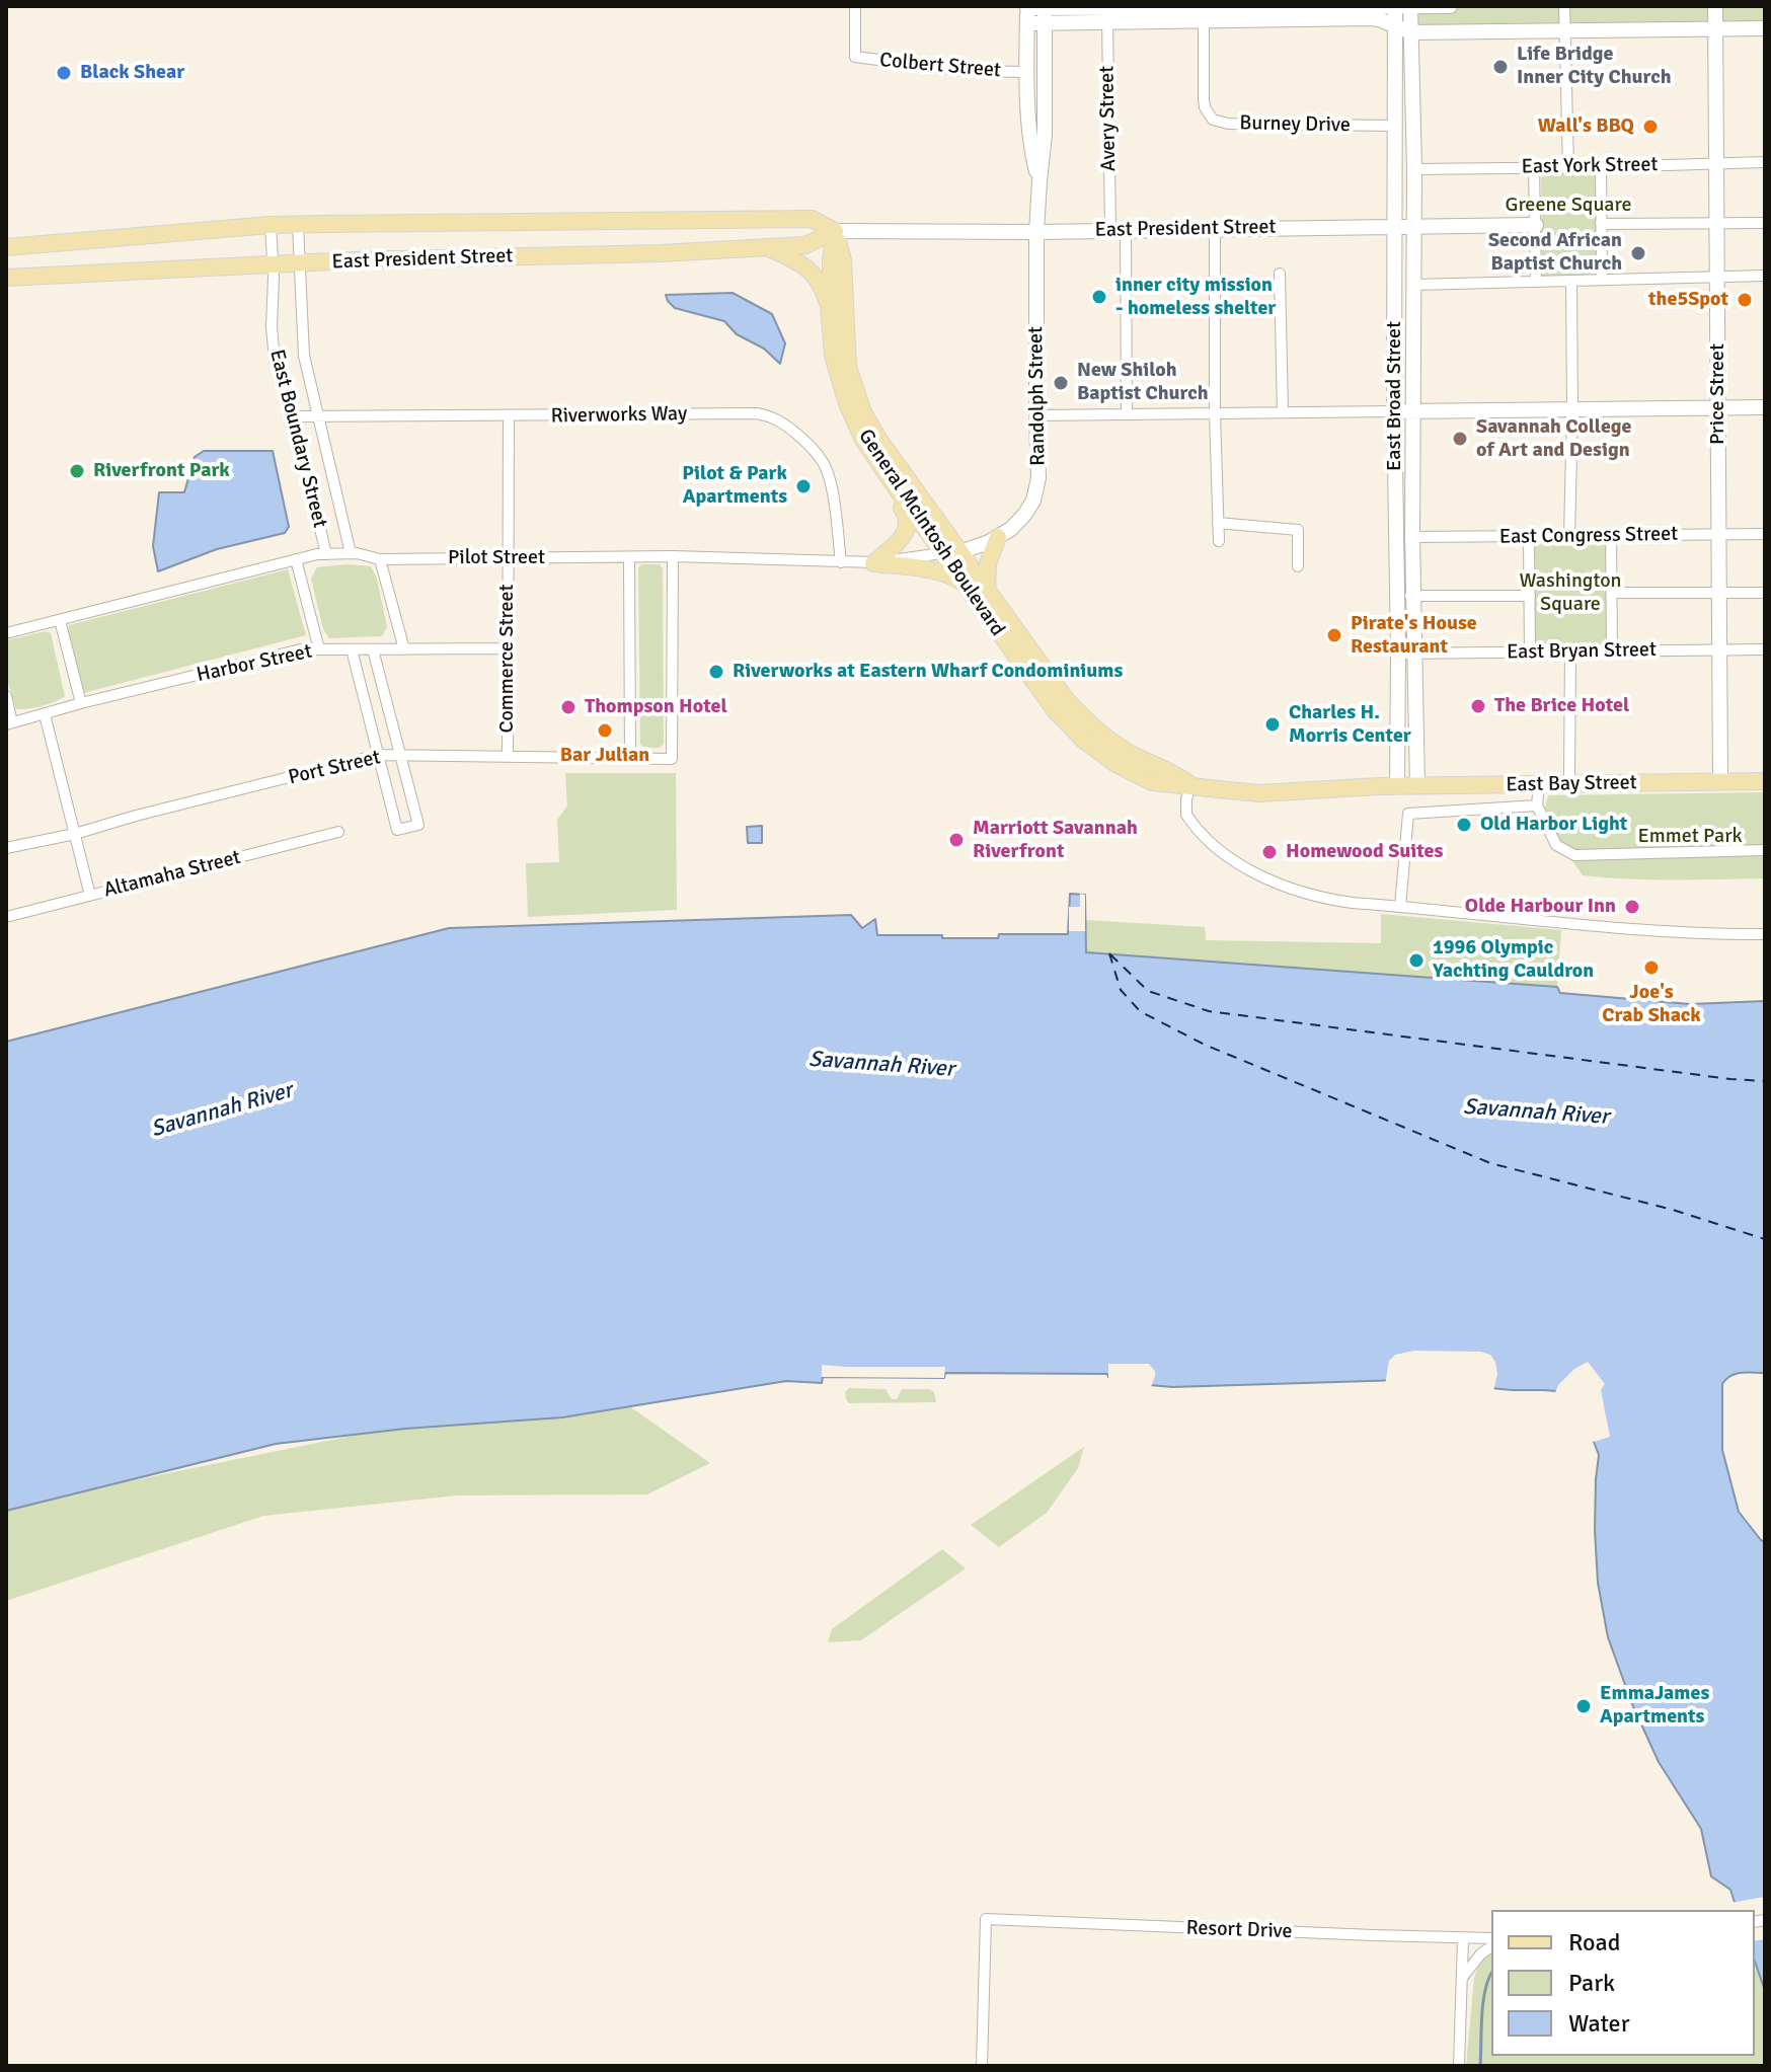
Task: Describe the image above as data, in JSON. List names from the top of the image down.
{
  "streets": {
    "main road": [
      "East President Street",
      "Price Street",
      "Randolph Street",
      "East Broad Street",
      "General McIntosh Boulevard",
      "East Bay Street"
    ],
    "street": [
      "Colbert Street",
      "Avery Street",
      "Burney Drive",
      "East York Street",
      "Riverworks Way",
      "East Boundary Street",
      "East Congress Street",
      "Pilot Street",
      "East Bryan Street",
      "Commerce Street",
      "Harbor Street",
      "Port Street",
      "Altamaha Street",
      "Resort Drive"
    ]
  },
  "crossings": [
    ["Colbert Street", "Randolph Street"],
    ["Avery Street", "East President Street"],
    ["Burney Drive", "East Broad Street"],
    ["East York Street", "Price Street"],
    ["East York Street", "East Broad Street"],
    ["East President Street", "Randolph Street"],
    ["East President Street", "East Broad Street"],
    ["East President Street", "East Boundary Street"],
    ["East President Street", "General McIntosh Boulevard"],
    ["Price Street", "East Congress Street"],
    ["Price Street", "East Bryan Street"],
    ["Price Street", "East Bay Street"],
    ["Randolph Street", "General McIntosh Boulevard"],
    ["Randolph Street", "Pilot Street"],
    ["East Broad Street", "East Congress Street"],
    ["East Broad Street", "East Bryan Street"],
    ["East Broad Street", "East Bay Street"],
    ["Riverworks Way", "East Boundary Street"],
    ["Riverworks Way", "Pilot Street"],
    ["Riverworks Way", "Commerce Street"],
    ["East Boundary Street", "Pilot Street"],
    ["General McIntosh Boulevard", "Pilot Street"],
    ["General McIntosh Boulevard", "East Bay Street"],
    ["Pilot Street", "Commerce Street"],
    ["Pilot Street", "Port Street"],
    ["Commerce Street", "Harbor Street"],
    ["Commerce Street", "Port Street"]
  ],
  "water": ["Savannah River"],
  "parks": ["Greene Square", "Washington Square", "Emmet Park"],
  "places": [
    "Life Bridge Inner City Church",
    "Black Shear",
    "Wall's BBQ",
    "Second African Baptist Church",
    "inner city mission - homeless shelter",
    "the5Spot",
    "New Shiloh Baptist Church",
    "Savannah College of Art and Design",
    "Riverfront Park",
    "Pilot & Park Apartments",
    "Pirate's House Restaurant",
    "Riverworks at Eastern Wharf Condominiums",
    "The Brice Hotel",
    "Thompson Hotel",
    "Charles H. Morris Center",
    "Bar Julian",
    "Old Harbor Light",
    "Marriott Savannah Riverfront",
    "Homewood Suites",
    "Olde Harbour Inn",
    "1996 Olympic Yachting Cauldron",
    "Joe's Crab Shack",
    "EmmaJames Apartments"
  ],
  "legend": ["Road", "Park", "Water"]
}
